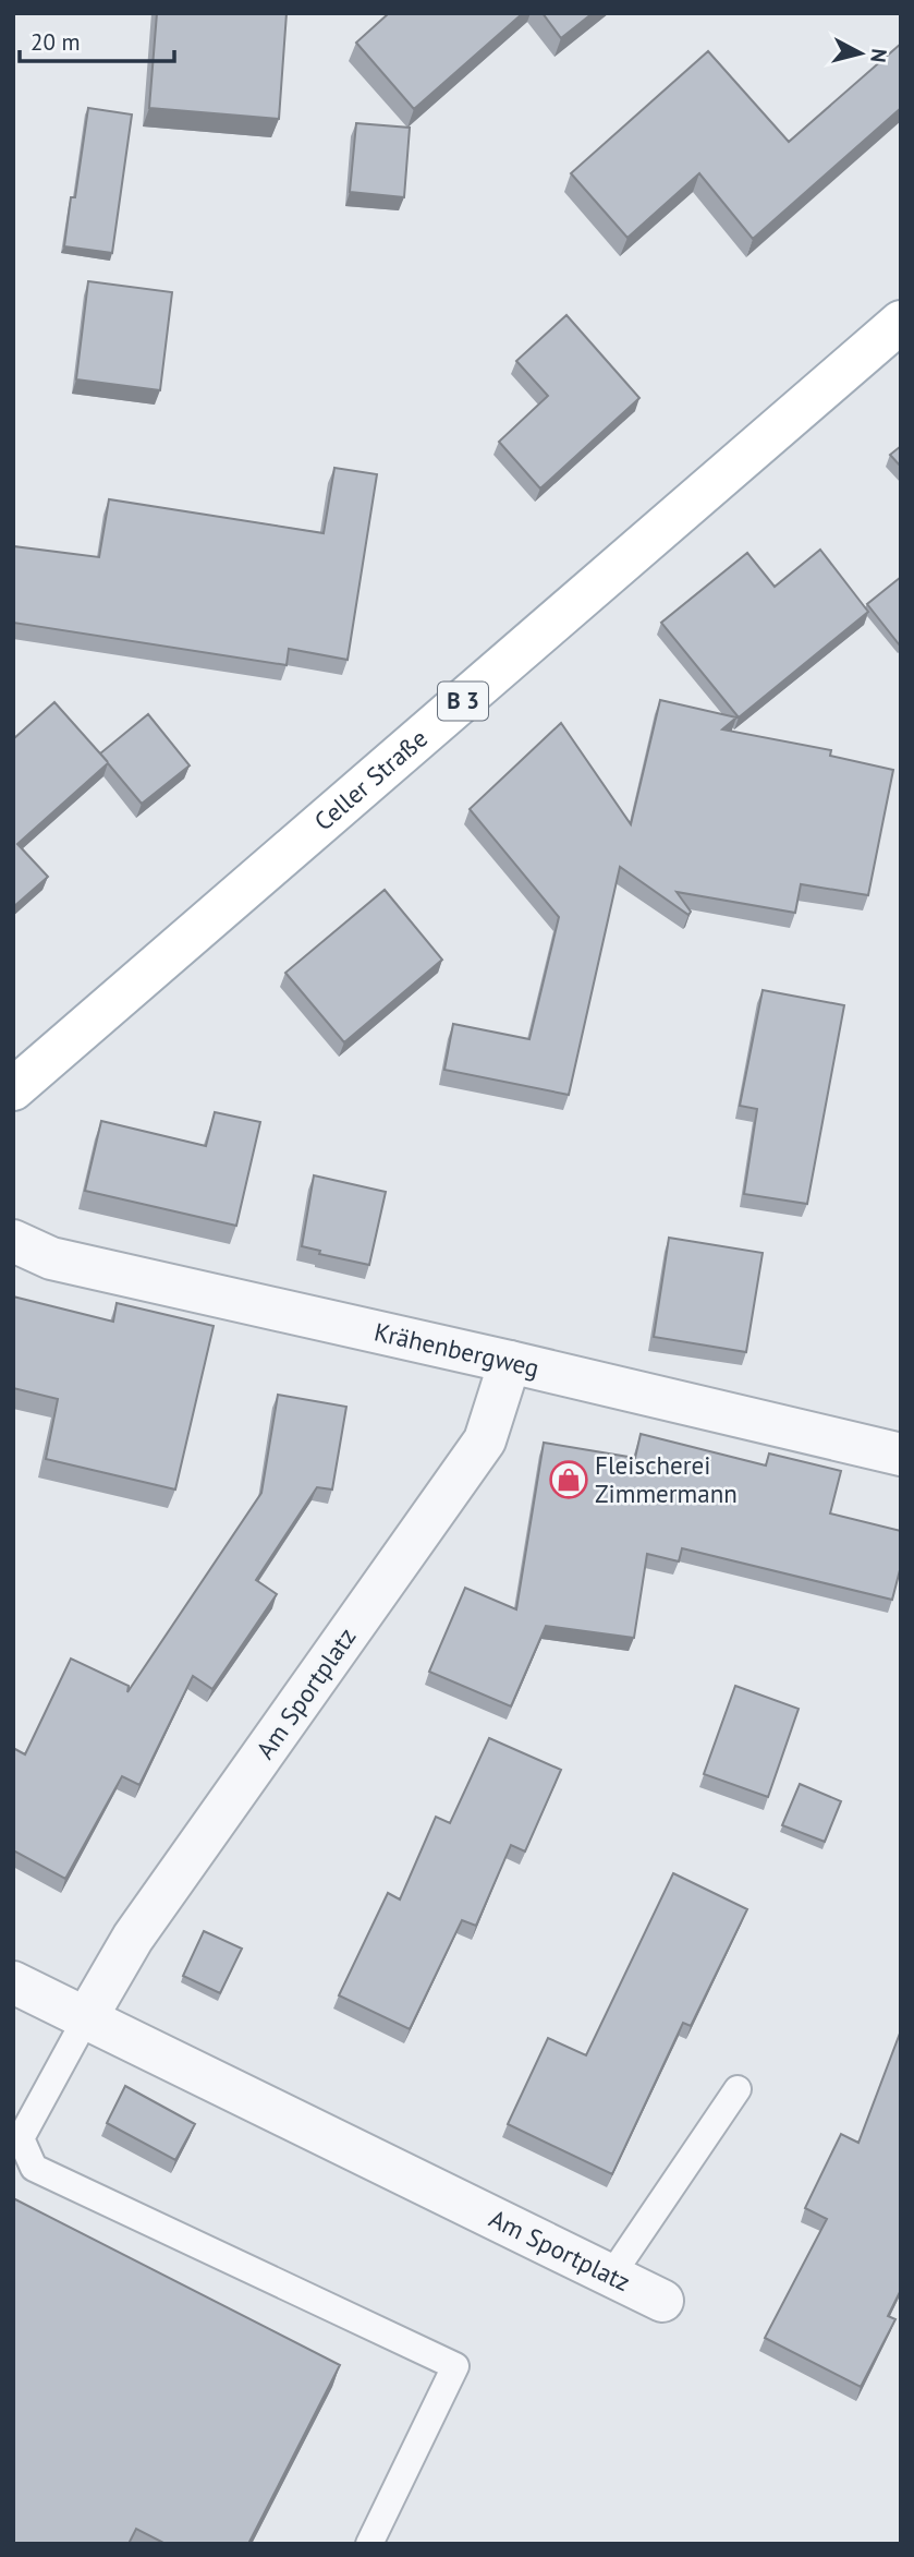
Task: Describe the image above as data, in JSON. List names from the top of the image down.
{
  "streets": {
    "main road": ["B 3", "Celler Straße"],
    "street": ["Krähenbergweg", "Am Sportplatz"]
  },
  "crossings": [
    ["Krähenbergweg", "Am Sportplatz"]
  ],
  "places": {
    "shop": ["Fleischerei Zimmermann"]
  },
  "scale_bar": "20 m",
  "north": "right"
}
